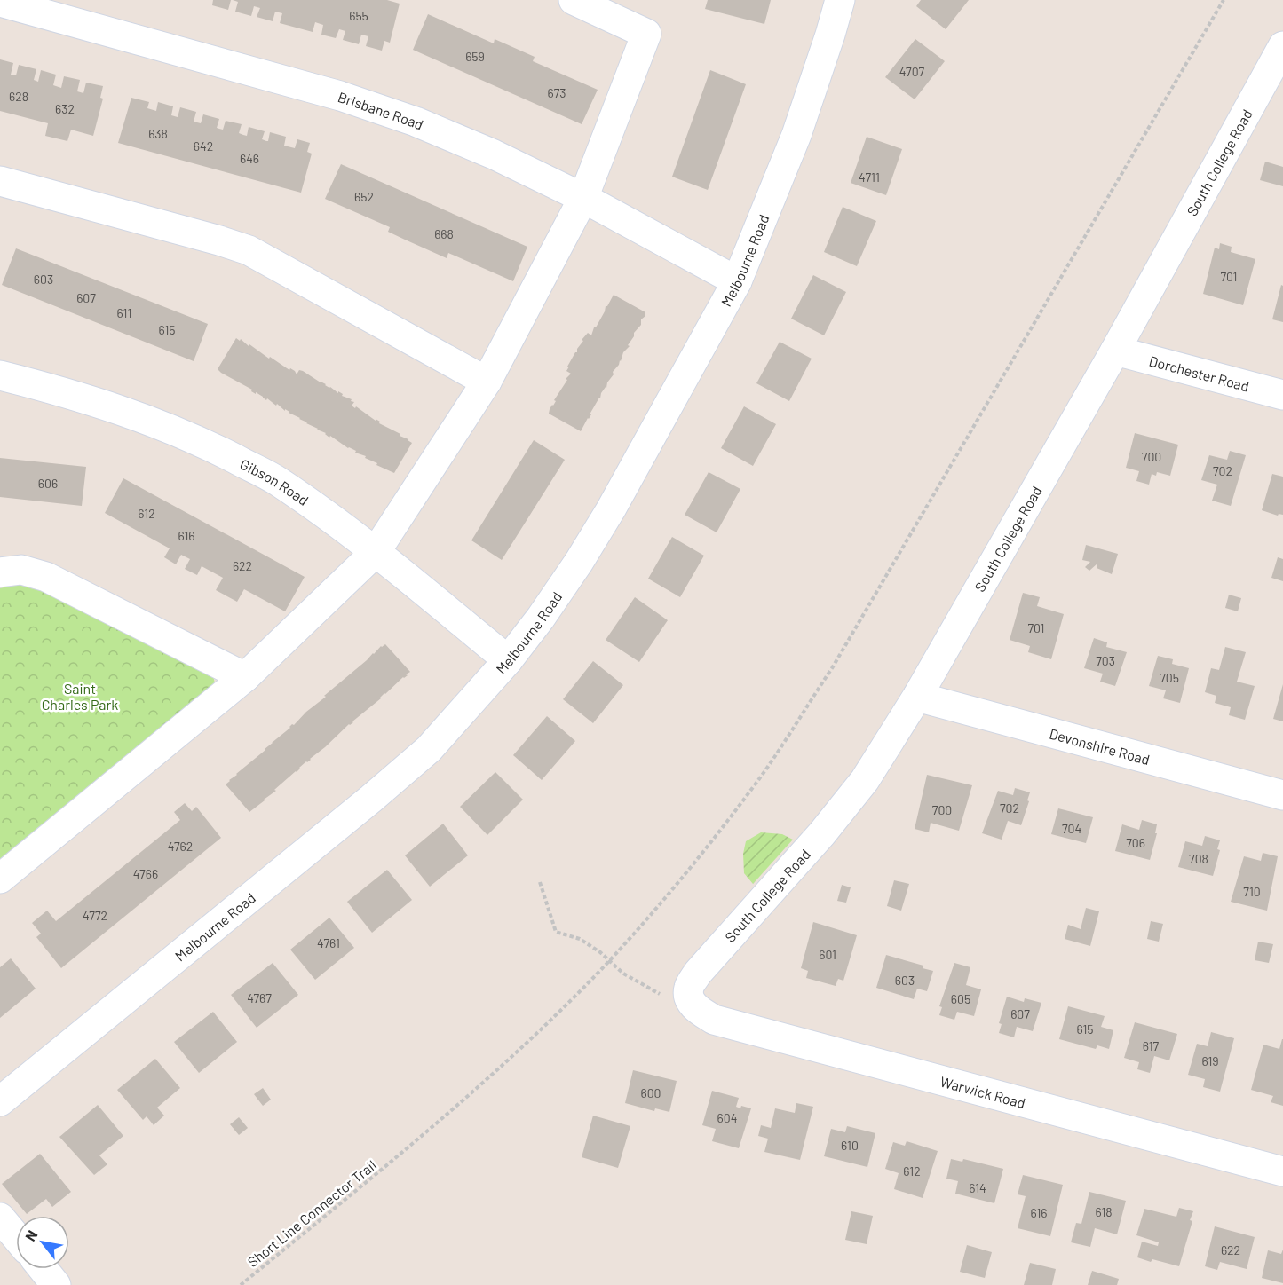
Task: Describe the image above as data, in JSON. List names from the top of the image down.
{
  "streets": {
    "street": [
      "Brisbane Road",
      "South College Road",
      "Melbourne Road",
      "Dorchester Road",
      "Gibson Road",
      "Devonshire Road",
      "Warwick Road"
    ],
    "path": ["Short Line Connector Trail"]
  },
  "crossings": [
    ["Brisbane Road", "Melbourne Road"],
    ["South College Road", "Dorchester Road"],
    ["South College Road", "Devonshire Road"],
    ["South College Road", "Warwick Road"],
    ["Melbourne Road", "Gibson Road"]
  ],
  "parks": ["Saint Charles Park"],
  "house_numbers": [
    "655",
    "659",
    "4707",
    "673",
    "628",
    "632",
    "638",
    "642",
    "646",
    "4711",
    "652",
    "668",
    "701",
    "603",
    "607",
    "611",
    "615",
    "700",
    "702",
    "606",
    "612",
    "616",
    "622",
    "701",
    "703",
    "705",
    "702",
    "700",
    "704",
    "706",
    "4762",
    "708",
    "4766",
    "710",
    "4772",
    "4761",
    "601",
    "603",
    "4767",
    "605",
    "607",
    "615",
    "617",
    "619",
    "600",
    "604",
    "610",
    "612",
    "614",
    "618",
    "616",
    "622"
  ],
  "north": "top left"
}
